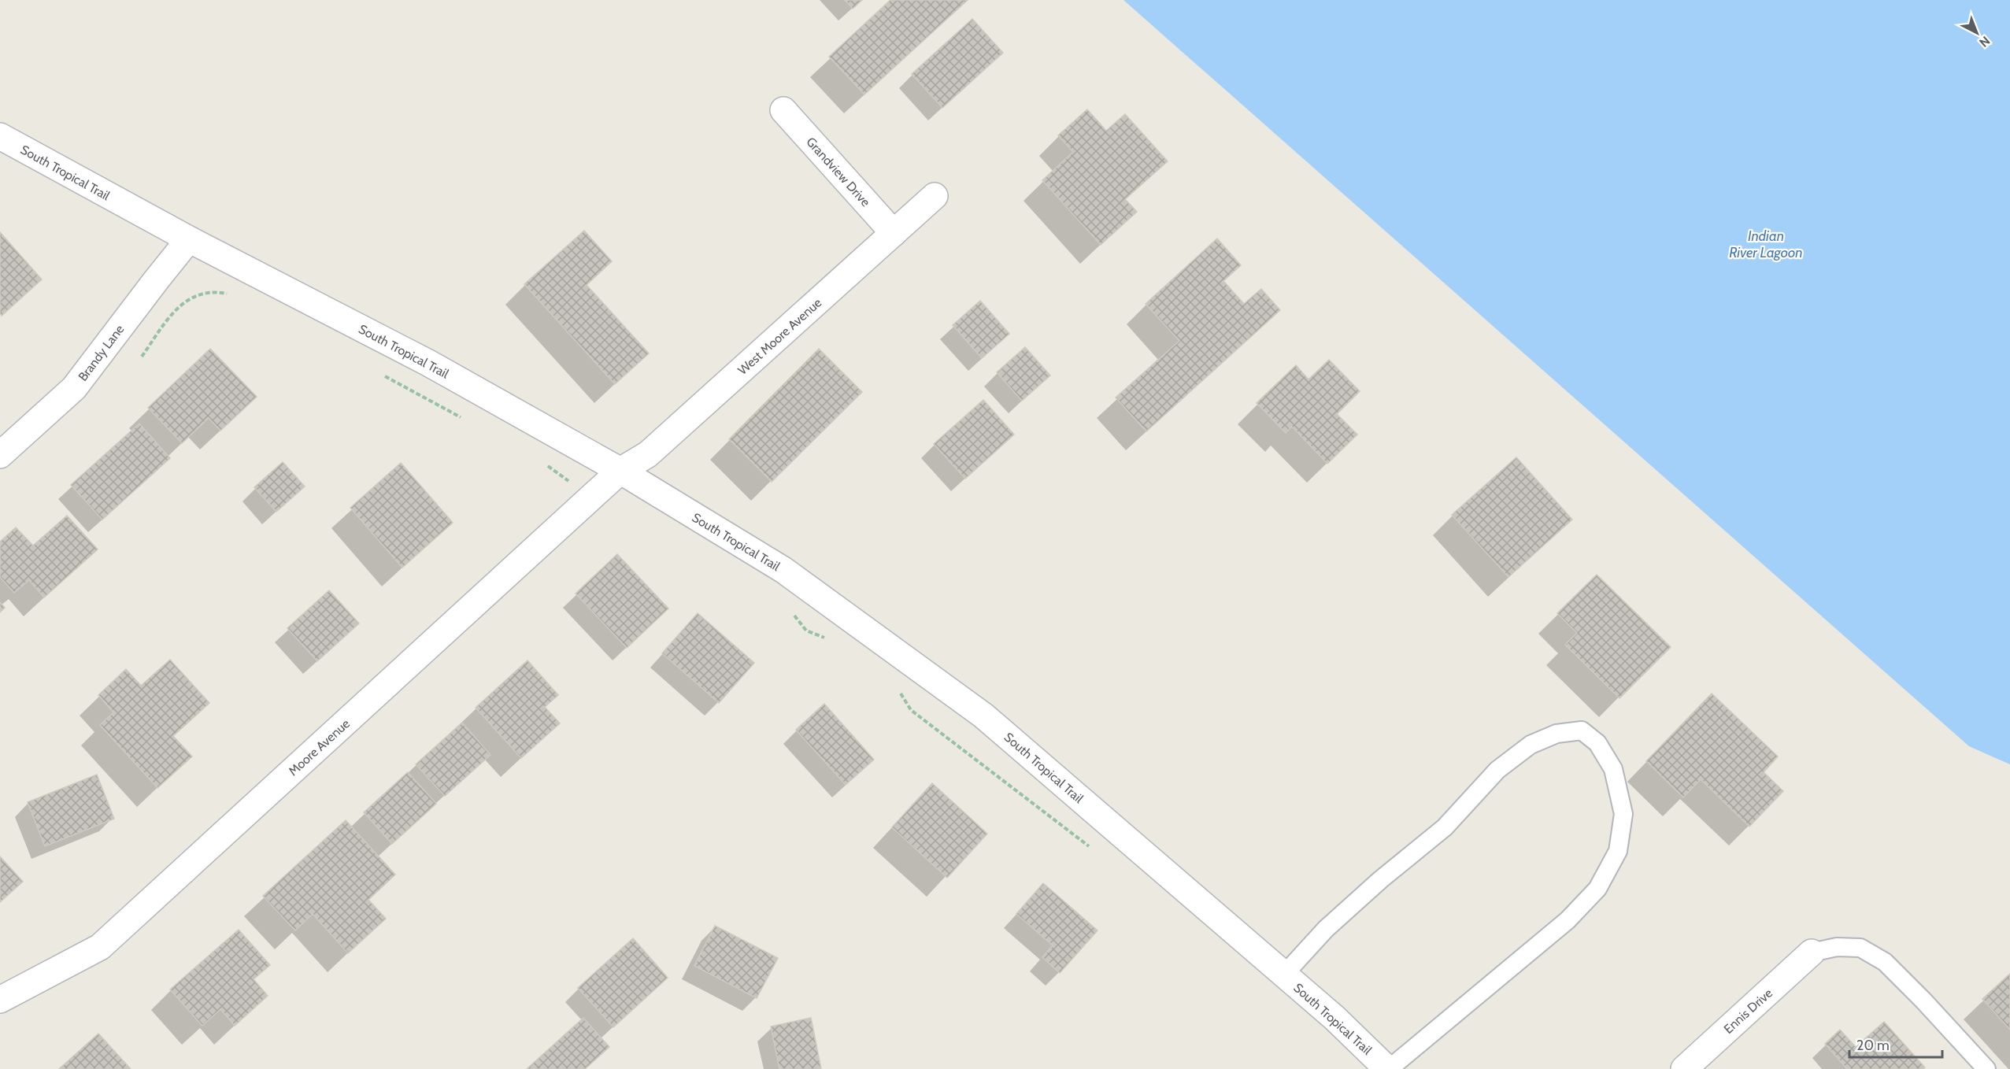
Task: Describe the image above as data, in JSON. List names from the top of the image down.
{
  "streets": {
    "street": [
      "Grandview Drive",
      "South Tropical Trail",
      "West Moore Avenue",
      "Brandy Lane",
      "Moore Avenue",
      "Ennis Drive"
    ]
  },
  "crossings": [
    ["Grandview Drive", "West Moore Avenue"],
    ["South Tropical Trail", "West Moore Avenue"],
    ["South Tropical Trail", "Brandy Lane"],
    ["South Tropical Trail", "Moore Avenue"],
    ["West Moore Avenue", "Moore Avenue"]
  ],
  "water": ["Indian River Lagoon"],
  "scale_bar": "20 m",
  "north": "bottom right"
}
